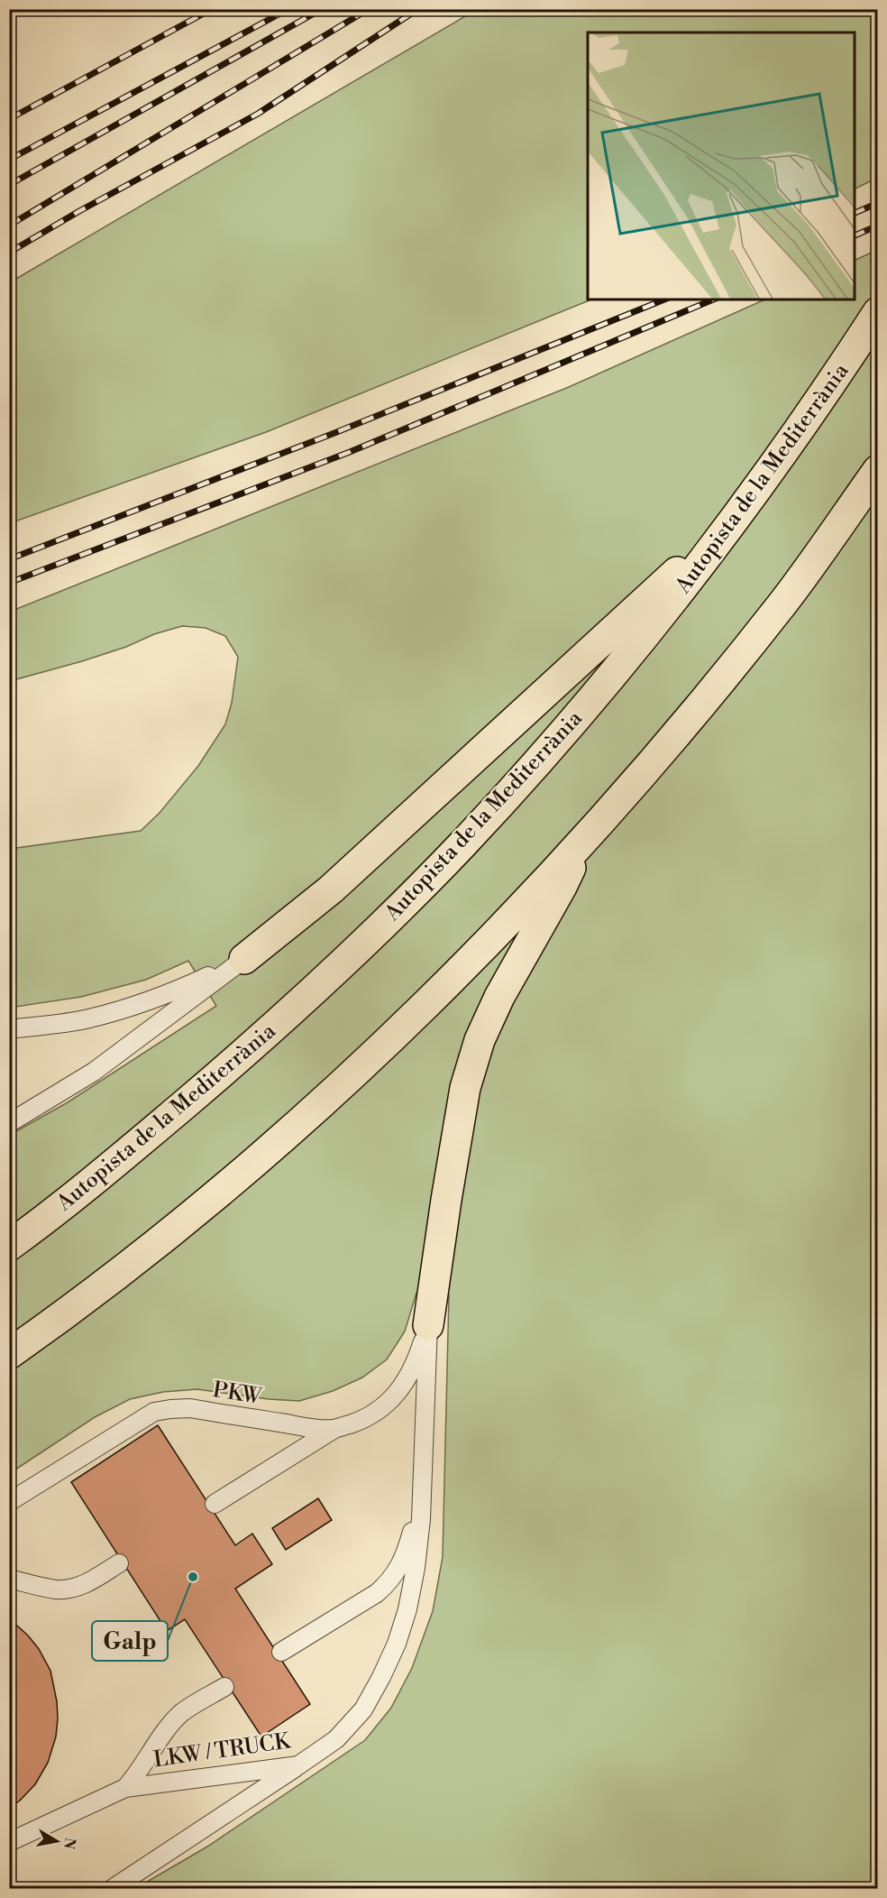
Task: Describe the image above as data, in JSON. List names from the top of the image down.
{
  "streets": {
    "highway": ["Autopista de la Mediterrània"],
    "lane": ["PKW", "LKW / TRUCK"]
  },
  "crossings": [
    ["PKW", "LKW / TRUCK"]
  ],
  "places": ["Galp"],
  "north": "right"
}
